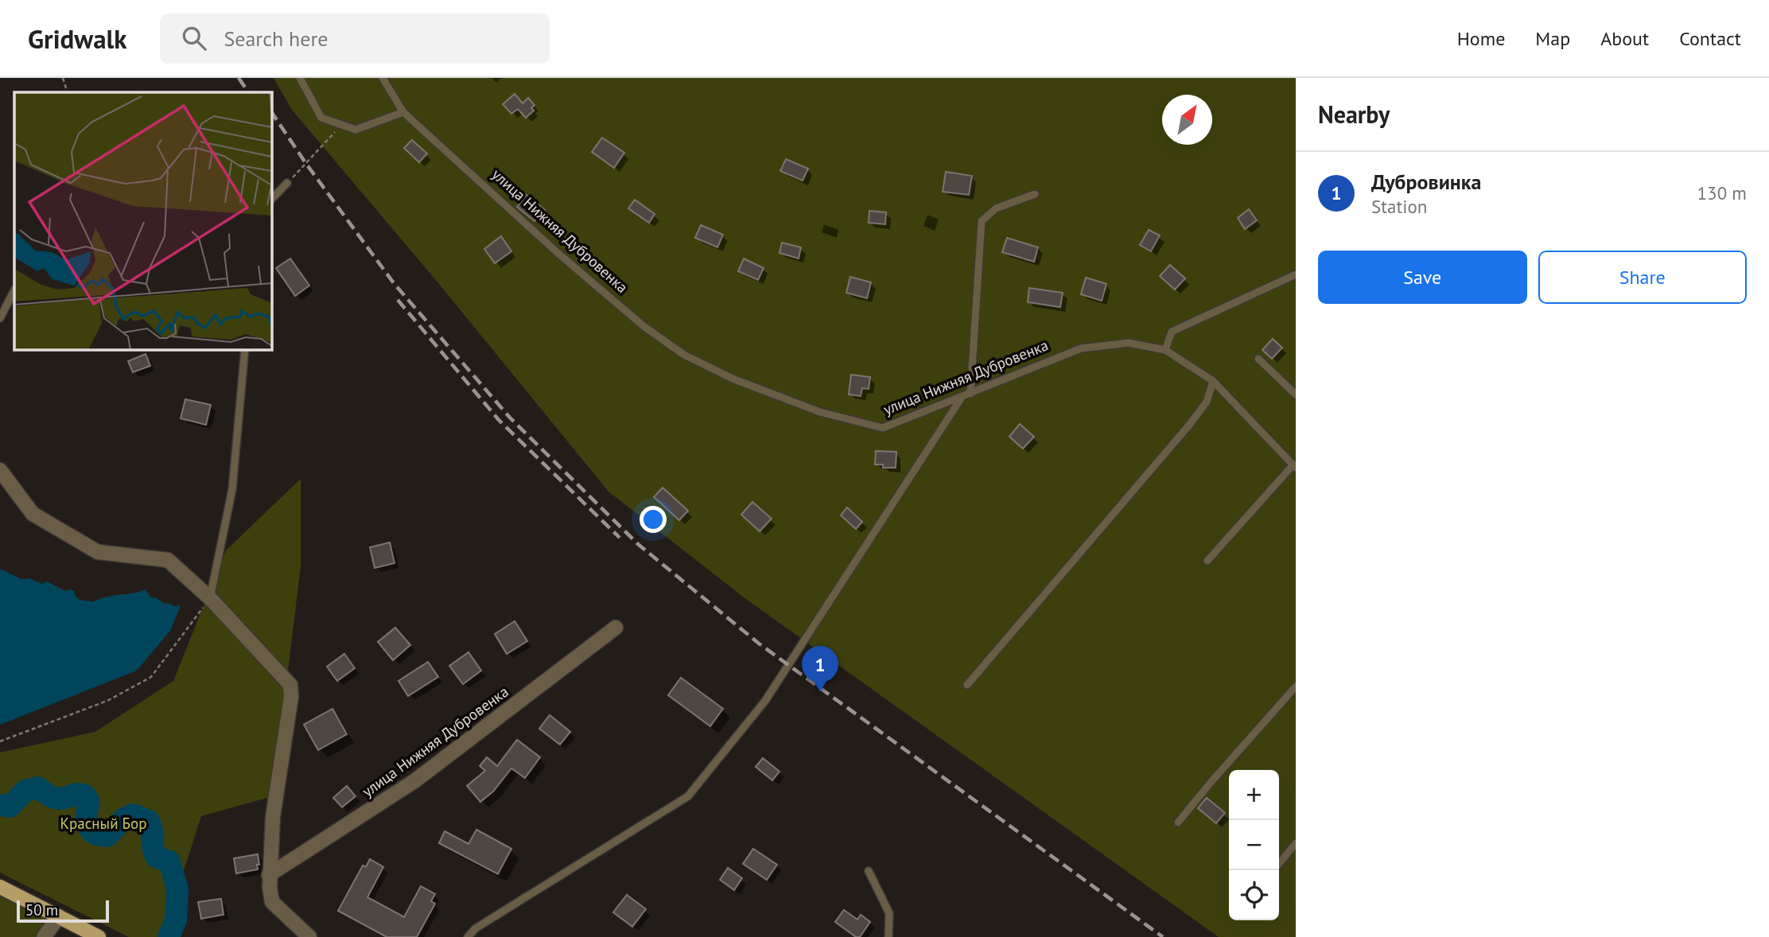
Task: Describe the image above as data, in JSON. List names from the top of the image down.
{
  "streets": {
    "street": ["улица Нижняя Дубровенка"]
  },
  "parks": ["Красный Бор"],
  "scale_bar": "50 m",
  "north": "top right",
  "page": {
    "header": "Gridwalk",
    "search": "Search here",
    "nav": [
      "Home",
      "Map",
      "About",
      "Contact"
    ],
    "heading": "Nearby",
    "list": [
      {
        "mark": "1",
        "name": "Дубровинка",
        "note": "Station",
        "value": "130 m"
      }
    ],
    "buttons": ["Save", "Share"],
    "pins": "1",
    "map_buttons": ["+", "−"],
    "scale": "50 m"
  }
}
